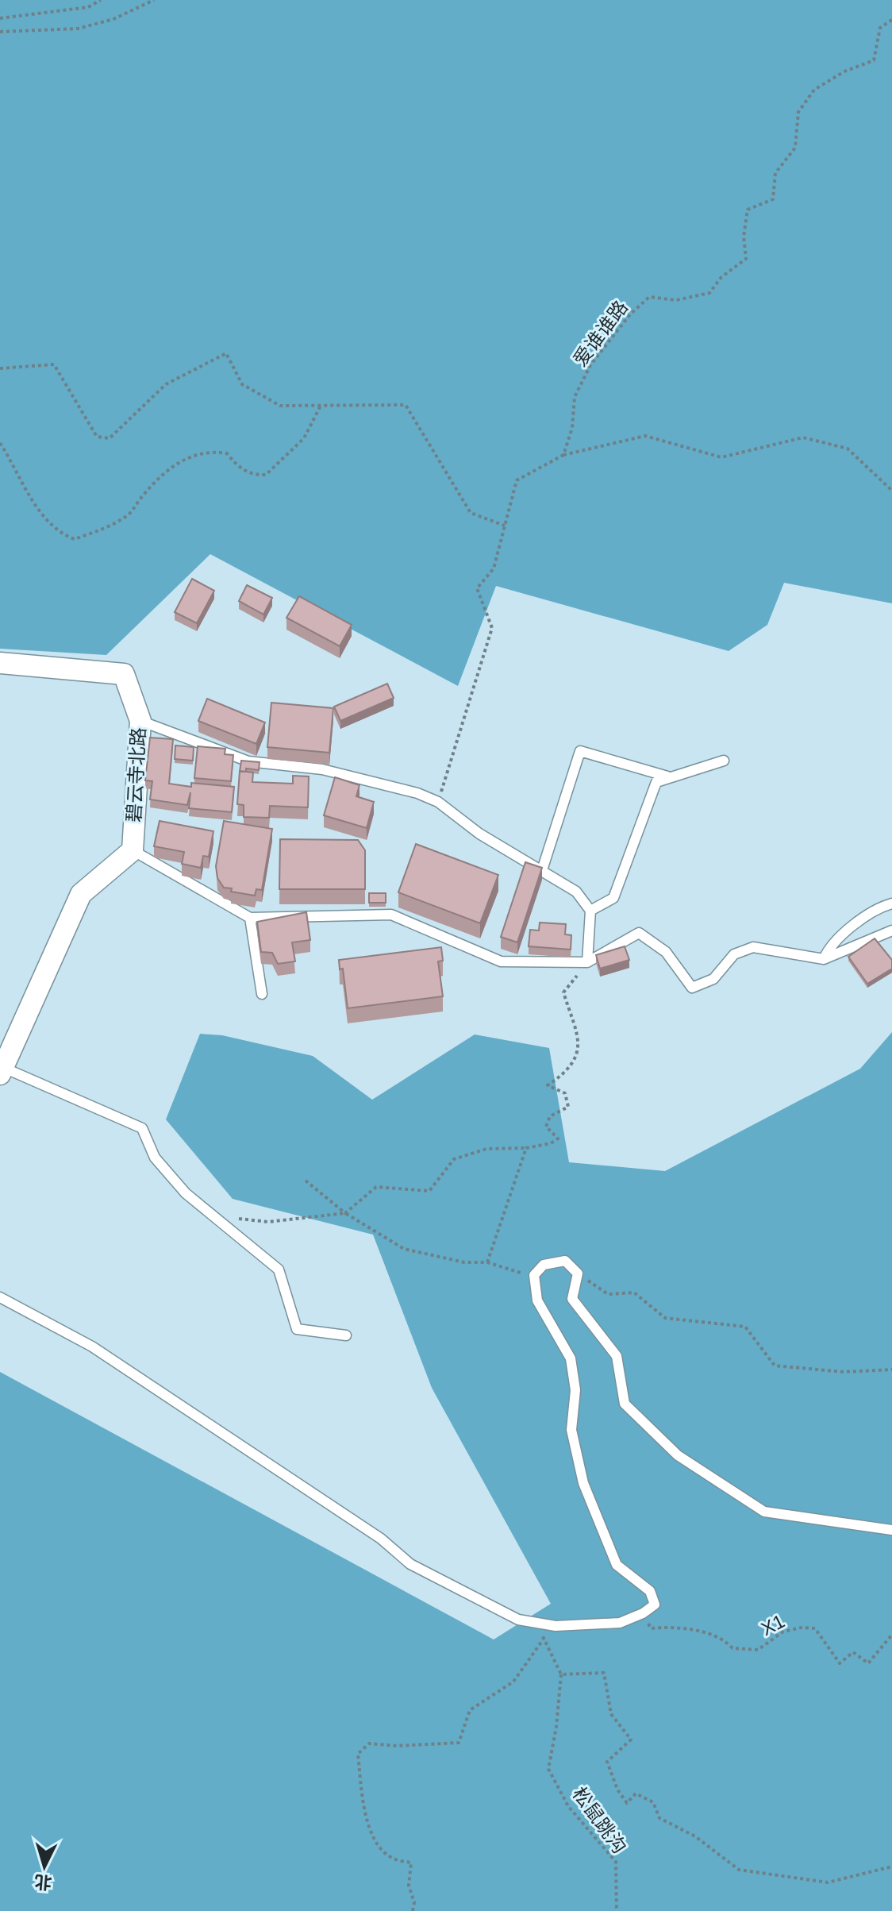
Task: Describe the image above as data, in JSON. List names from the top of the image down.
{
  "streets": {
    "street": ["碧云寺北路"],
    "path": ["爱谁谁路", "X1", "松鼠跳沟"]
  },
  "north": "bottom"
}
